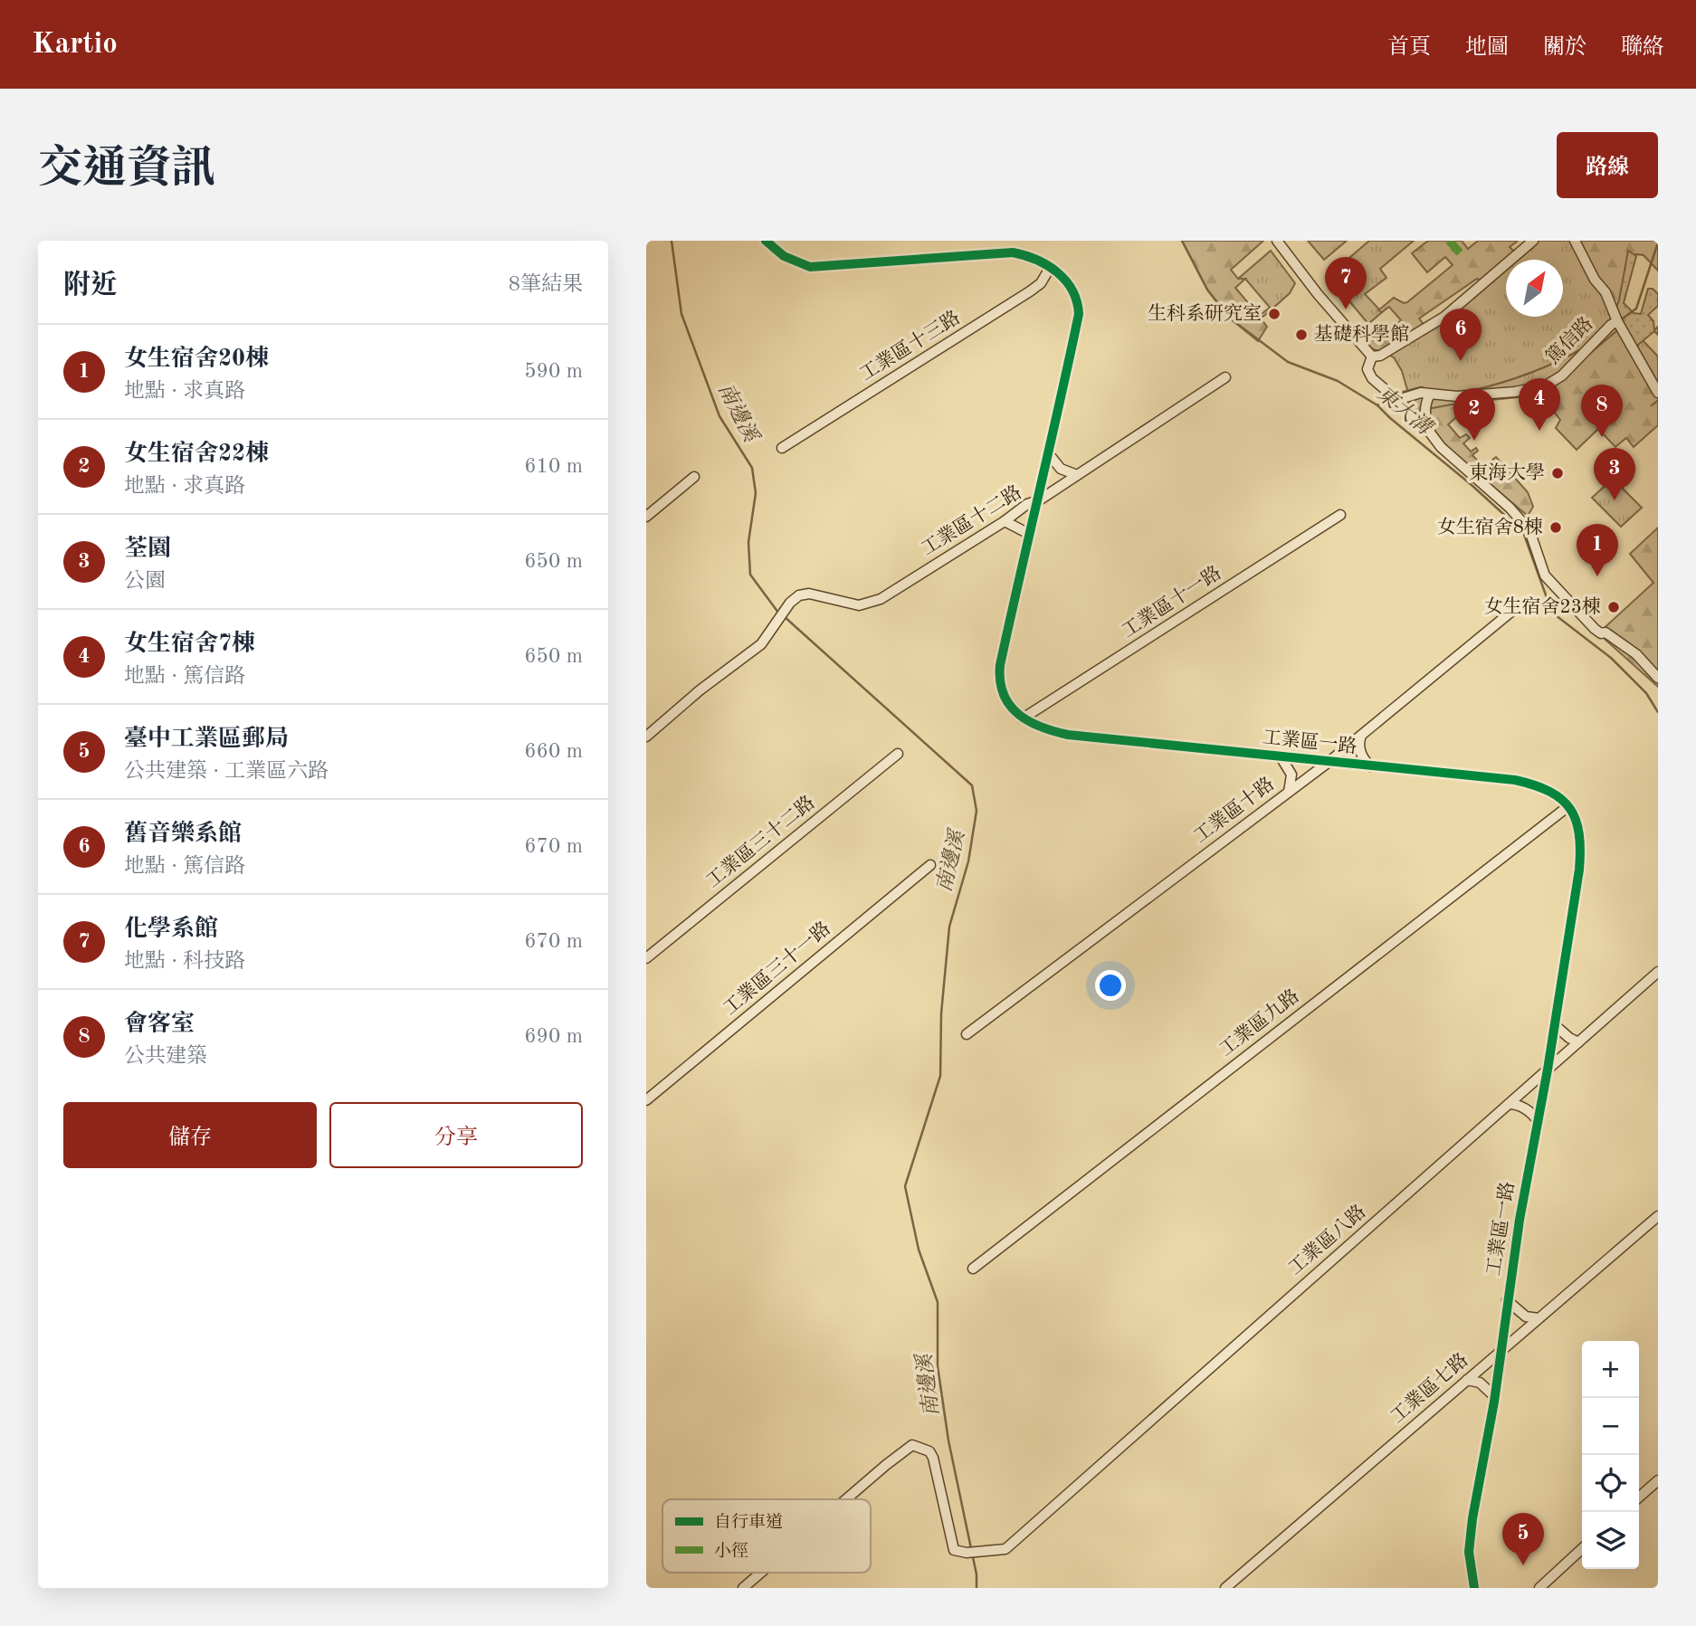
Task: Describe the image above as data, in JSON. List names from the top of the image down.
{
  "streets": {
    "street": [
      "篤信路",
      "工業區十三路",
      "工業區十二路",
      "工業區十一路",
      "工業區一路",
      "工業區十路",
      "工業區三十二路",
      "工業區三十一路",
      "工業區九路",
      "工業區八路",
      "工業區七路"
    ]
  },
  "crossings": [
    ["工業區十一路", "工業區一路"],
    ["工業區一路", "工業區十路"],
    ["工業區一路", "工業區九路"],
    ["工業區一路", "工業區八路"],
    ["工業區一路", "工業區七路"]
  ],
  "water": ["東大溝", "南邊溪"],
  "places": [
    "生科系研究室",
    "基礎科學館",
    "東海大學",
    "女生宿舍8棟",
    "女生宿舍23棟"
  ],
  "legend": ["自行車道", "小徑"],
  "north": "top right",
  "page": {
    "header": "Kartio",
    "nav": [
      "首頁",
      "地圖",
      "關於",
      "聯絡"
    ],
    "title": "交通資訊",
    "buttons": [
      "路線",
      ["儲存", "分享"]
    ],
    "heading": ["附近", "8筆結果"],
    "pins": [
      "7",
      "6",
      "4",
      "8",
      "2",
      "3",
      "1",
      "5"
    ],
    "list": [
      {
        "mark": "1",
        "name": "女生宿舍20棟",
        "note": "地點 · 求真路",
        "value": "590 m"
      },
      {
        "mark": "2",
        "name": "女生宿舍22棟",
        "note": "地點 · 求真路",
        "value": "610 m"
      },
      {
        "mark": "3",
        "name": "荃園",
        "note": "公園",
        "value": "650 m"
      },
      {
        "mark": "4",
        "name": "女生宿舍7棟",
        "note": "地點 · 篤信路",
        "value": "650 m"
      },
      {
        "mark": "5",
        "name": "臺中工業區郵局",
        "note": "公共建築 · 工業區六路",
        "value": "660 m"
      },
      {
        "mark": "6",
        "name": "舊音樂系館",
        "note": "地點 · 篤信路",
        "value": "670 m"
      },
      {
        "mark": "7",
        "name": "化學系館",
        "note": "地點 · 科技路",
        "value": "670 m"
      },
      {
        "mark": "8",
        "name": "會客室",
        "note": "公共建築",
        "value": "690 m"
      }
    ],
    "map_buttons": ["+", "−"]
  }
}
